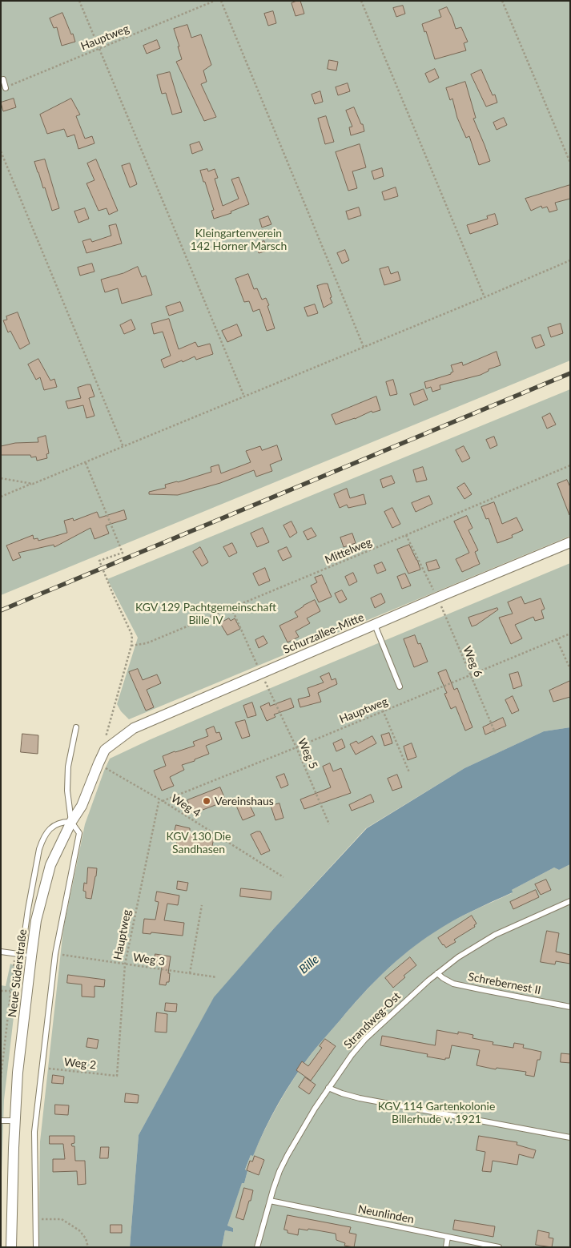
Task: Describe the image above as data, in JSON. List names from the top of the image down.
{
  "streets": {
    "street": ["Schurzallee-Mitte", "Neue Süderstraße"],
    "lane": ["Schrebernest II", "Strandweg-Ost", "Neunlinden"],
    "path": [
      "Hauptweg",
      "Mittelweg",
      "Weg 6",
      "Weg 5",
      "Weg 4",
      "Weg 3",
      "Weg 2"
    ]
  },
  "crossings": [
    ["Hauptweg", "Weg 6"],
    ["Hauptweg", "Weg 5"],
    ["Hauptweg", "Weg 4"],
    ["Hauptweg", "Weg 3"],
    ["Hauptweg", "Weg 2"],
    ["Schurzallee-Mitte", "Weg 6"],
    ["Schurzallee-Mitte", "Weg 4"],
    ["Schurzallee-Mitte", "Neue Süderstraße"],
    ["Weg 4", "Neue Süderstraße"],
    ["Schrebernest II", "Strandweg-Ost"],
    ["Strandweg-Ost", "Neunlinden"]
  ],
  "water": ["Bille"],
  "parks": [
    "Kleingartenverein 142 Horner Marsch",
    "KGV 129 Pachtgemeinschaft Bille IV",
    "KGV 130 Die Sandhasen",
    "KGV 114 Gartenkolonie Billerhude v. 1921"
  ],
  "places": ["Vereinshaus"]
}
